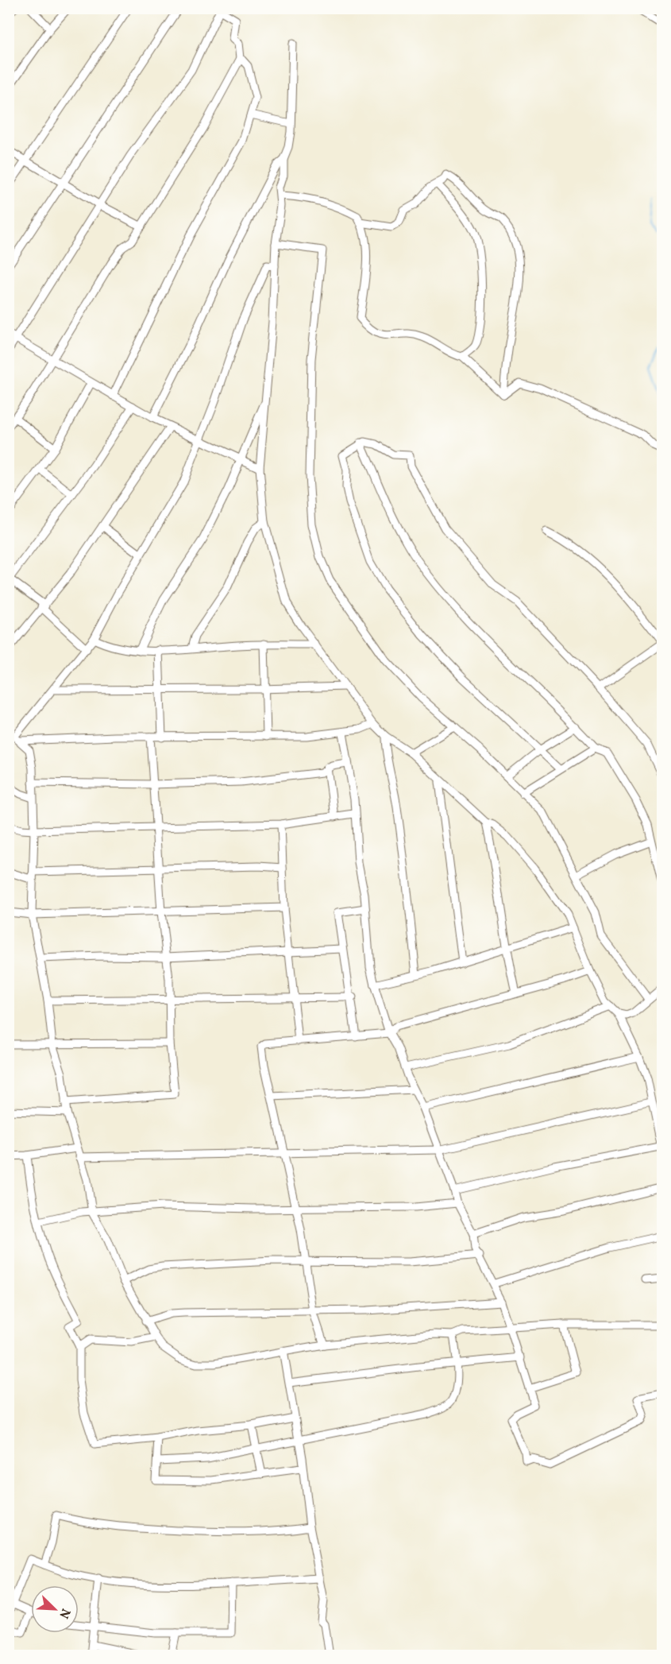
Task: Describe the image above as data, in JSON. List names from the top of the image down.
{
  "north": "bottom right"
}
